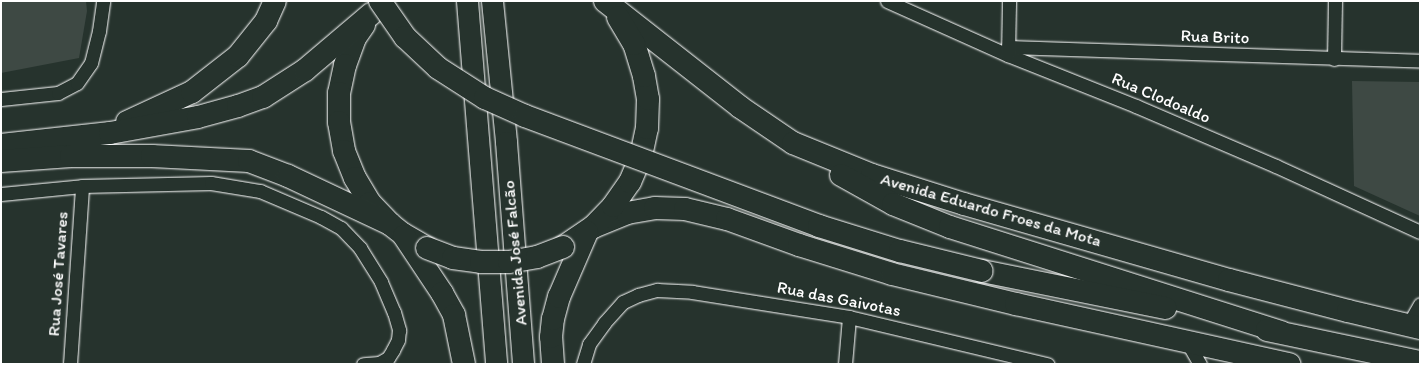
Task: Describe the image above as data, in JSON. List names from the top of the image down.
{
  "streets": {
    "highway": ["Avenida Eduardo Froes da Mota"],
    "main road": ["Avenida José Falcão"],
    "street": [
      "Rua Brito",
      "Rua Clodoaldo",
      "Rua José Tavares",
      "Rua das Gaivotas"
    ]
  },
  "crossings": [
    ["Rua Brito", "Rua Clodoaldo"]
  ]
}
